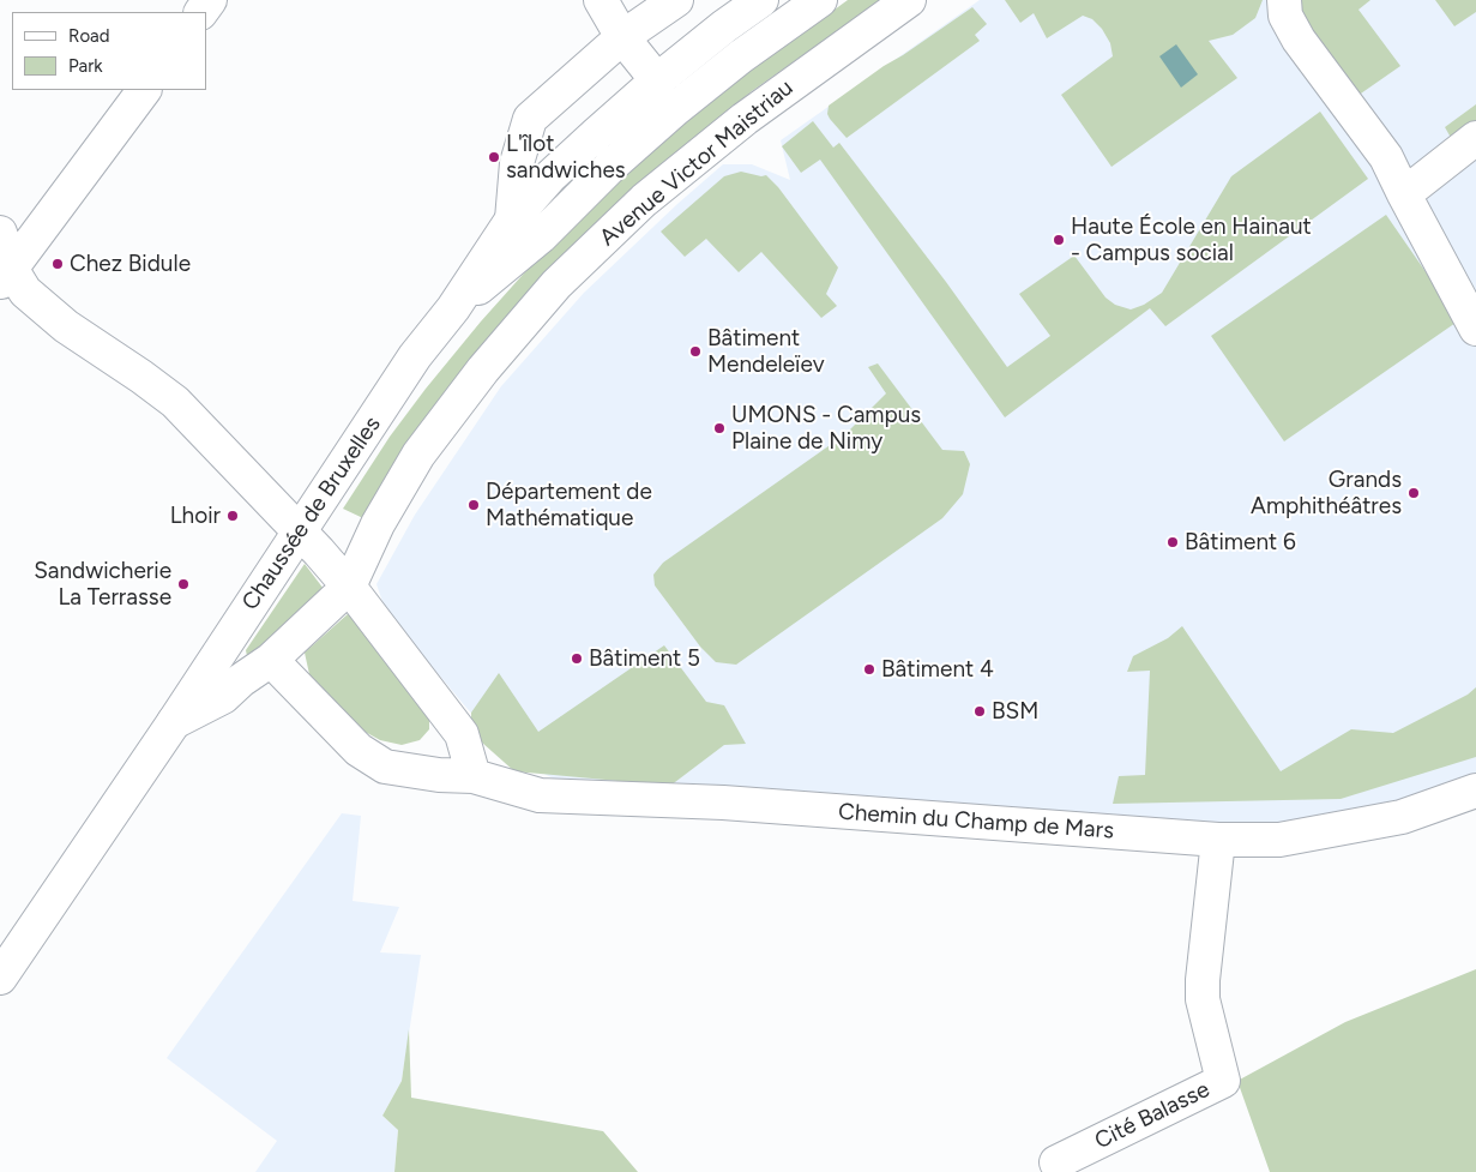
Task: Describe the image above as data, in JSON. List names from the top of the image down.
{
  "streets": {
    "street": [
      "Avenue Victor Maistriau",
      "Chaussée de Bruxelles",
      "Chemin du Champ de Mars",
      "Cité Balasse"
    ]
  },
  "crossings": [
    ["Avenue Victor Maistriau", "Chaussée de Bruxelles"],
    ["Chaussée de Bruxelles", "Chemin du Champ de Mars"],
    ["Chemin du Champ de Mars", "Cité Balasse"]
  ],
  "places": [
    "L'îlot sandwiches",
    "Haute École en Hainaut - Campus social",
    "Chez Bidule",
    "Bâtiment Mendeleïev",
    "UMONS - Campus Plaine de Nimy",
    "Grands Amphithéâtres",
    "Département de Mathématique",
    "Lhoir",
    "Bâtiment 6",
    "Sandwicherie La Terrasse",
    "Bâtiment 5",
    "Bâtiment 4",
    "BSM"
  ],
  "legend": ["Road", "Park"]
}
